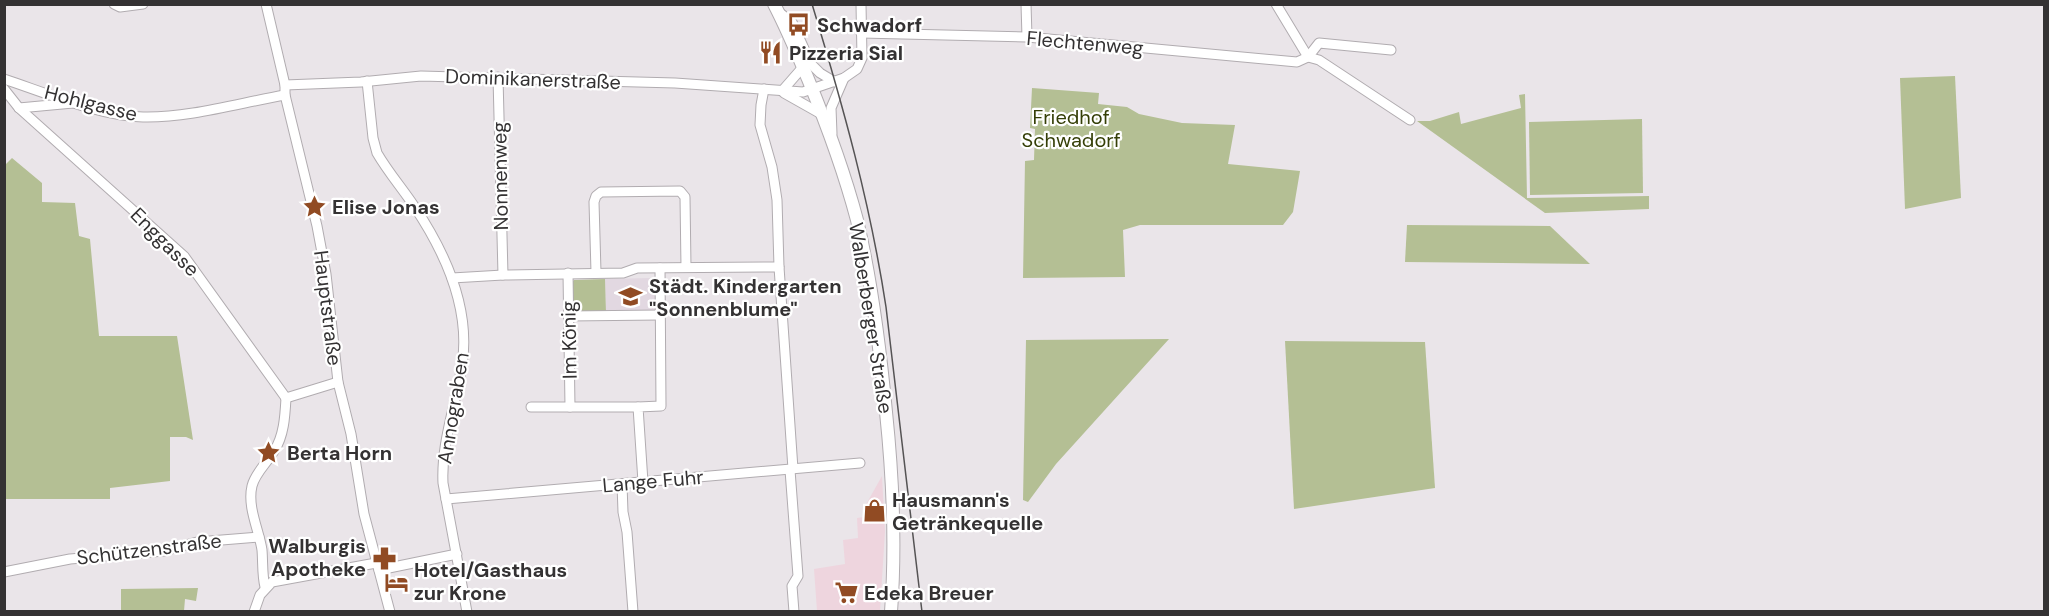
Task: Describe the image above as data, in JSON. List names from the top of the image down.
{
  "streets": {
    "main road": ["Walberberger Straße"],
    "street": [
      "Flechtenweg",
      "Dominikanerstraße",
      "Hohlgasse",
      "Nonnenweg",
      "Enggasse",
      "Hauptstraße",
      "Im König",
      "Annograben",
      "Lange Fuhr",
      "Schützenstraße"
    ]
  },
  "crossings": [
    ["Dominikanerstraße", "Nonnenweg"],
    ["Dominikanerstraße", "Hauptstraße"],
    ["Dominikanerstraße", "Walberberger Straße"],
    ["Dominikanerstraße", "Annograben"],
    ["Hohlgasse", "Hauptstraße"],
    ["Annograben", "Lange Fuhr"]
  ],
  "parks": ["Friedhof Schwadorf"],
  "places": {
    "bus stop": ["Schwadorf"],
    "restaurant": ["Pizzeria Sial"],
    "place": ["Elise Jonas", "Berta Horn"],
    "school or university": ["Städt. Kindergarten \"Sonnenblume\""],
    "shop": ["Hausmann's Getränkequelle"],
    "pharmacy": ["Walburgis Apotheke"],
    "hotel": ["Hotel/Gasthaus zur Krone"],
    "supermarket": ["Edeka Breuer"]
  }
}
